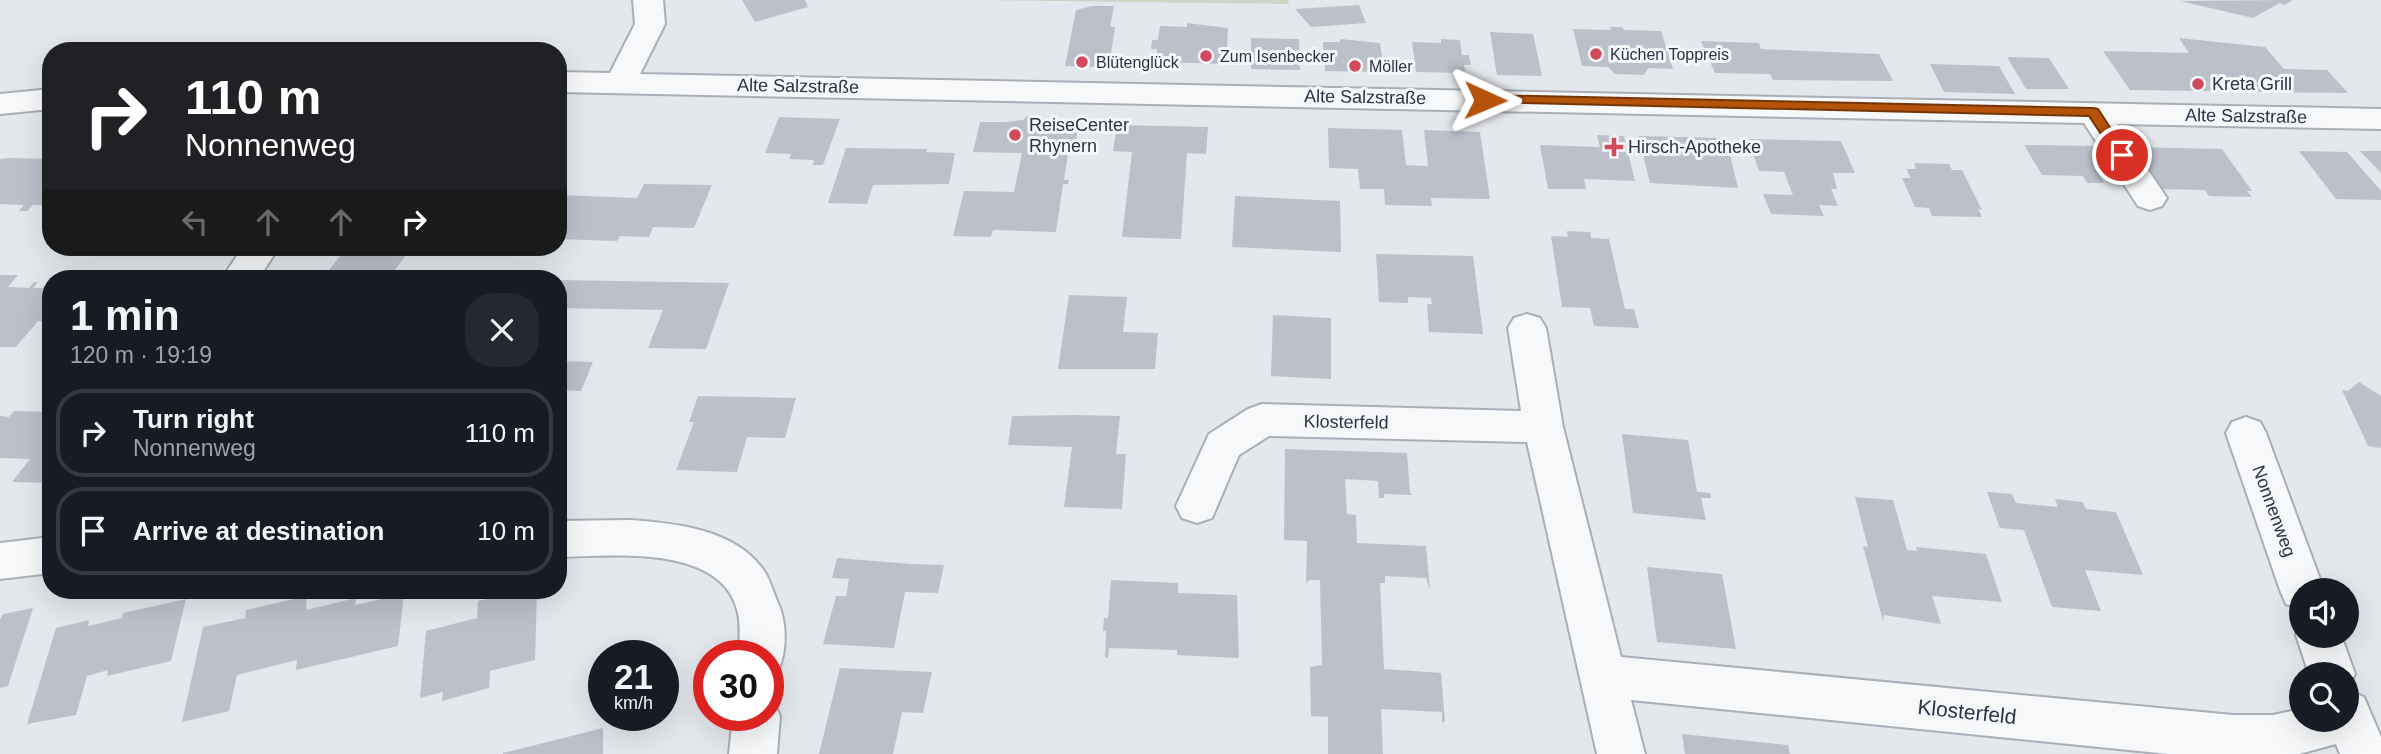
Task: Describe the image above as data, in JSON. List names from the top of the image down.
{
  "streets": {
    "street": ["Alte Salzstraße", "Klosterfeld", "Nonnenweg"]
  },
  "places": {
    "other": [
      "Küchen Toppreis",
      "Zum Isenbecker",
      "Blütenglück",
      "Möller",
      "Kreta Grill",
      "ReiseCenter Rhynern"
    ],
    "health": ["Hirsch-Apotheke"]
  },
  "page": {
    "turn": ["110 m", "Nonnenweg"],
    "heading": ["1 min", "120 m · 19:19"],
    "list": [
      {
        "name": "Turn right",
        "note": "Nonnenweg",
        "value": "110 m"
      },
      {
        "name": "Arrive at destination",
        "value": "10 m"
      }
    ],
    "speed": "21 km/h",
    "limit": "30"
  }
}
